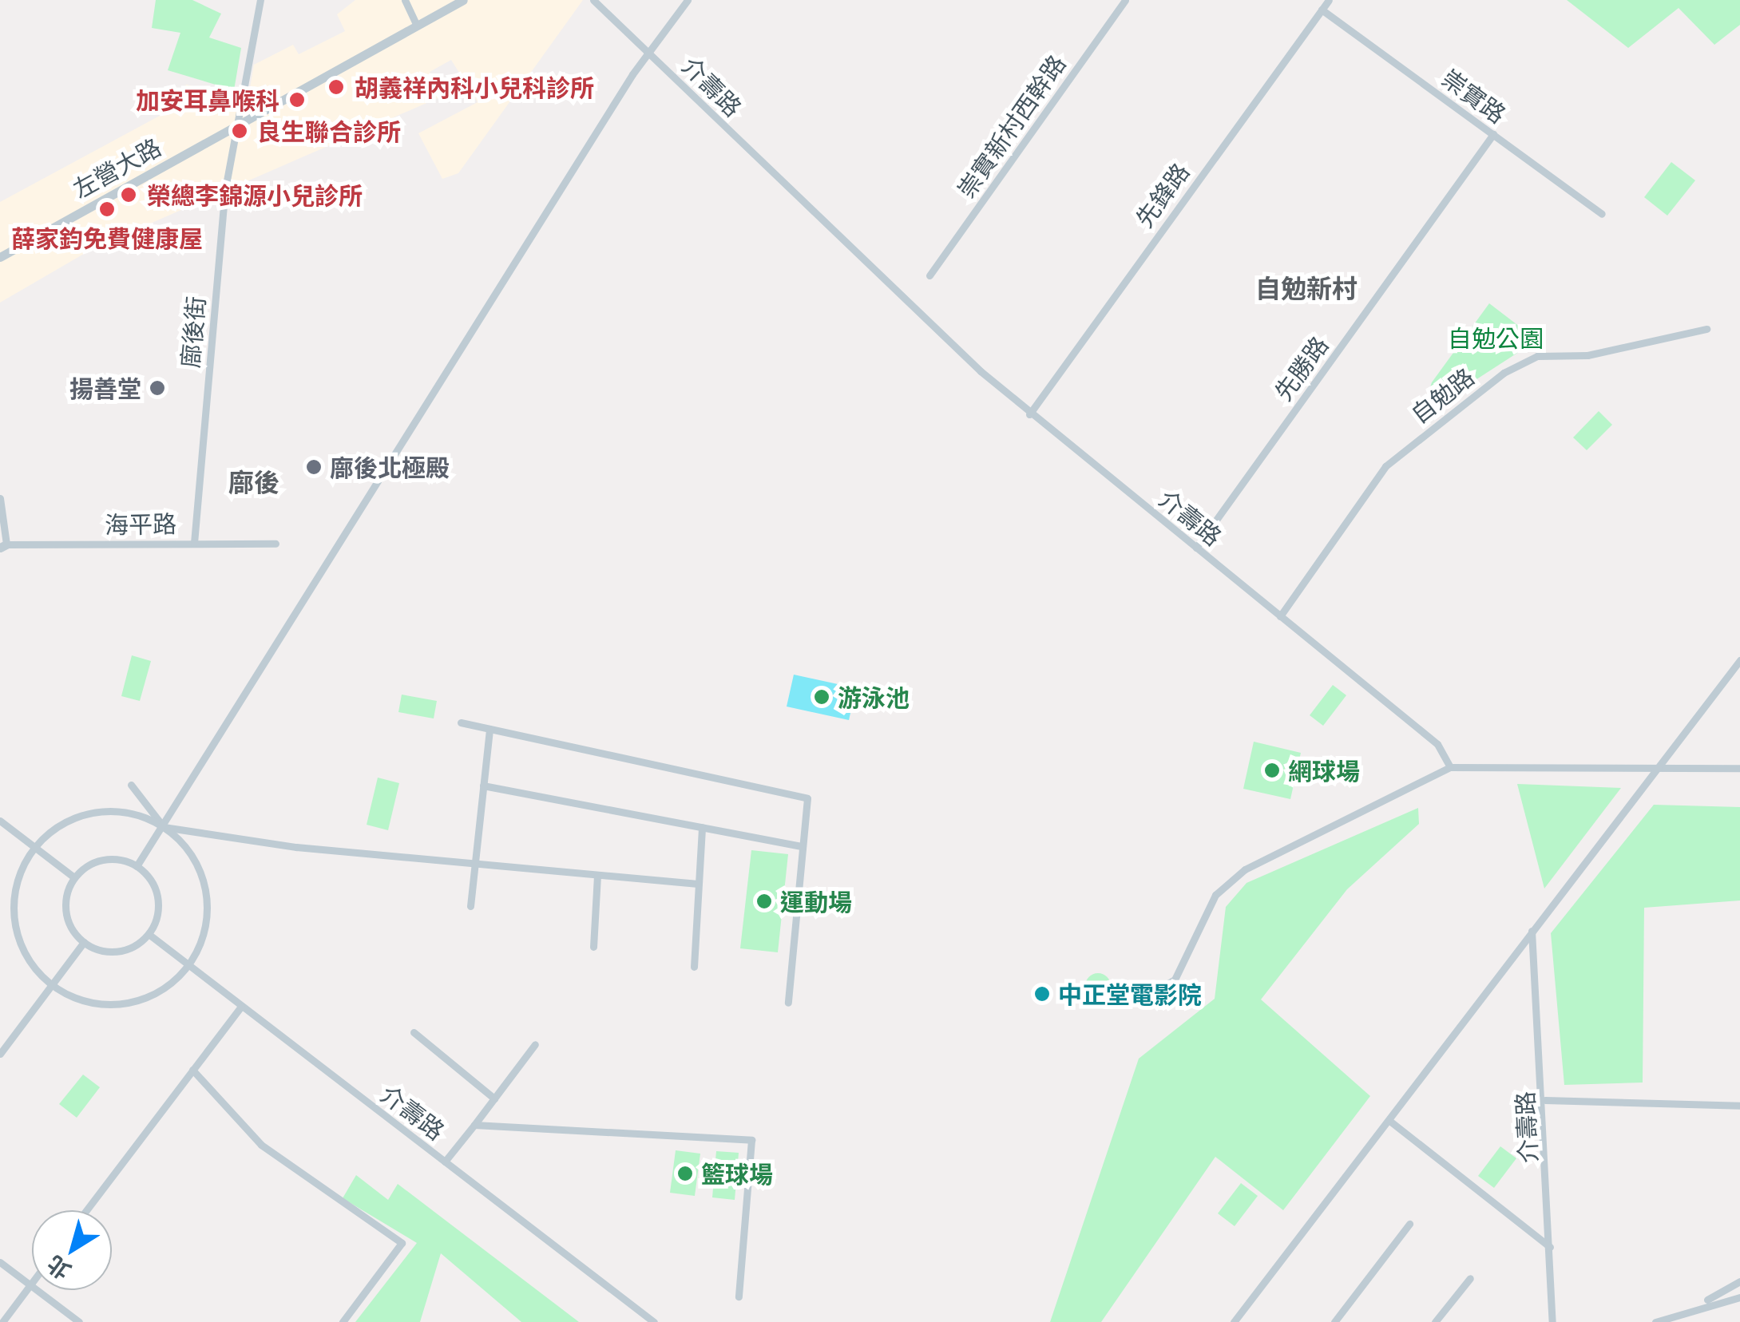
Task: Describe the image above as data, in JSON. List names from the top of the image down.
{
  "streets": {
    "street": [
      "介壽路",
      "崇實路",
      "崇實新村西幹路",
      "左營大路",
      "先鋒路",
      "廍後街",
      "先勝路",
      "自勉路",
      "海平路"
    ]
  },
  "crossings": [
    ["介壽路", "先鋒路"],
    ["介壽路", "先勝路"],
    ["介壽路", "自勉路"],
    ["崇實路", "先鋒路"],
    ["崇實路", "先勝路"],
    ["左營大路", "廍後街"],
    ["廍後街", "海平路"]
  ],
  "districts": ["自勉新村", "廍後"],
  "parks": ["自勉公園"],
  "places": [
    "胡義祥內科小兒科診所",
    "加安耳鼻喉科",
    "良生聯合診所",
    "榮總李錦源小兒診所",
    "薛家鈞免費健康屋",
    "揚善堂",
    "廍後北極殿",
    "游泳池",
    "網球場",
    "運動場",
    "中正堂電影院",
    "籃球場"
  ],
  "north": "bottom left"
}
